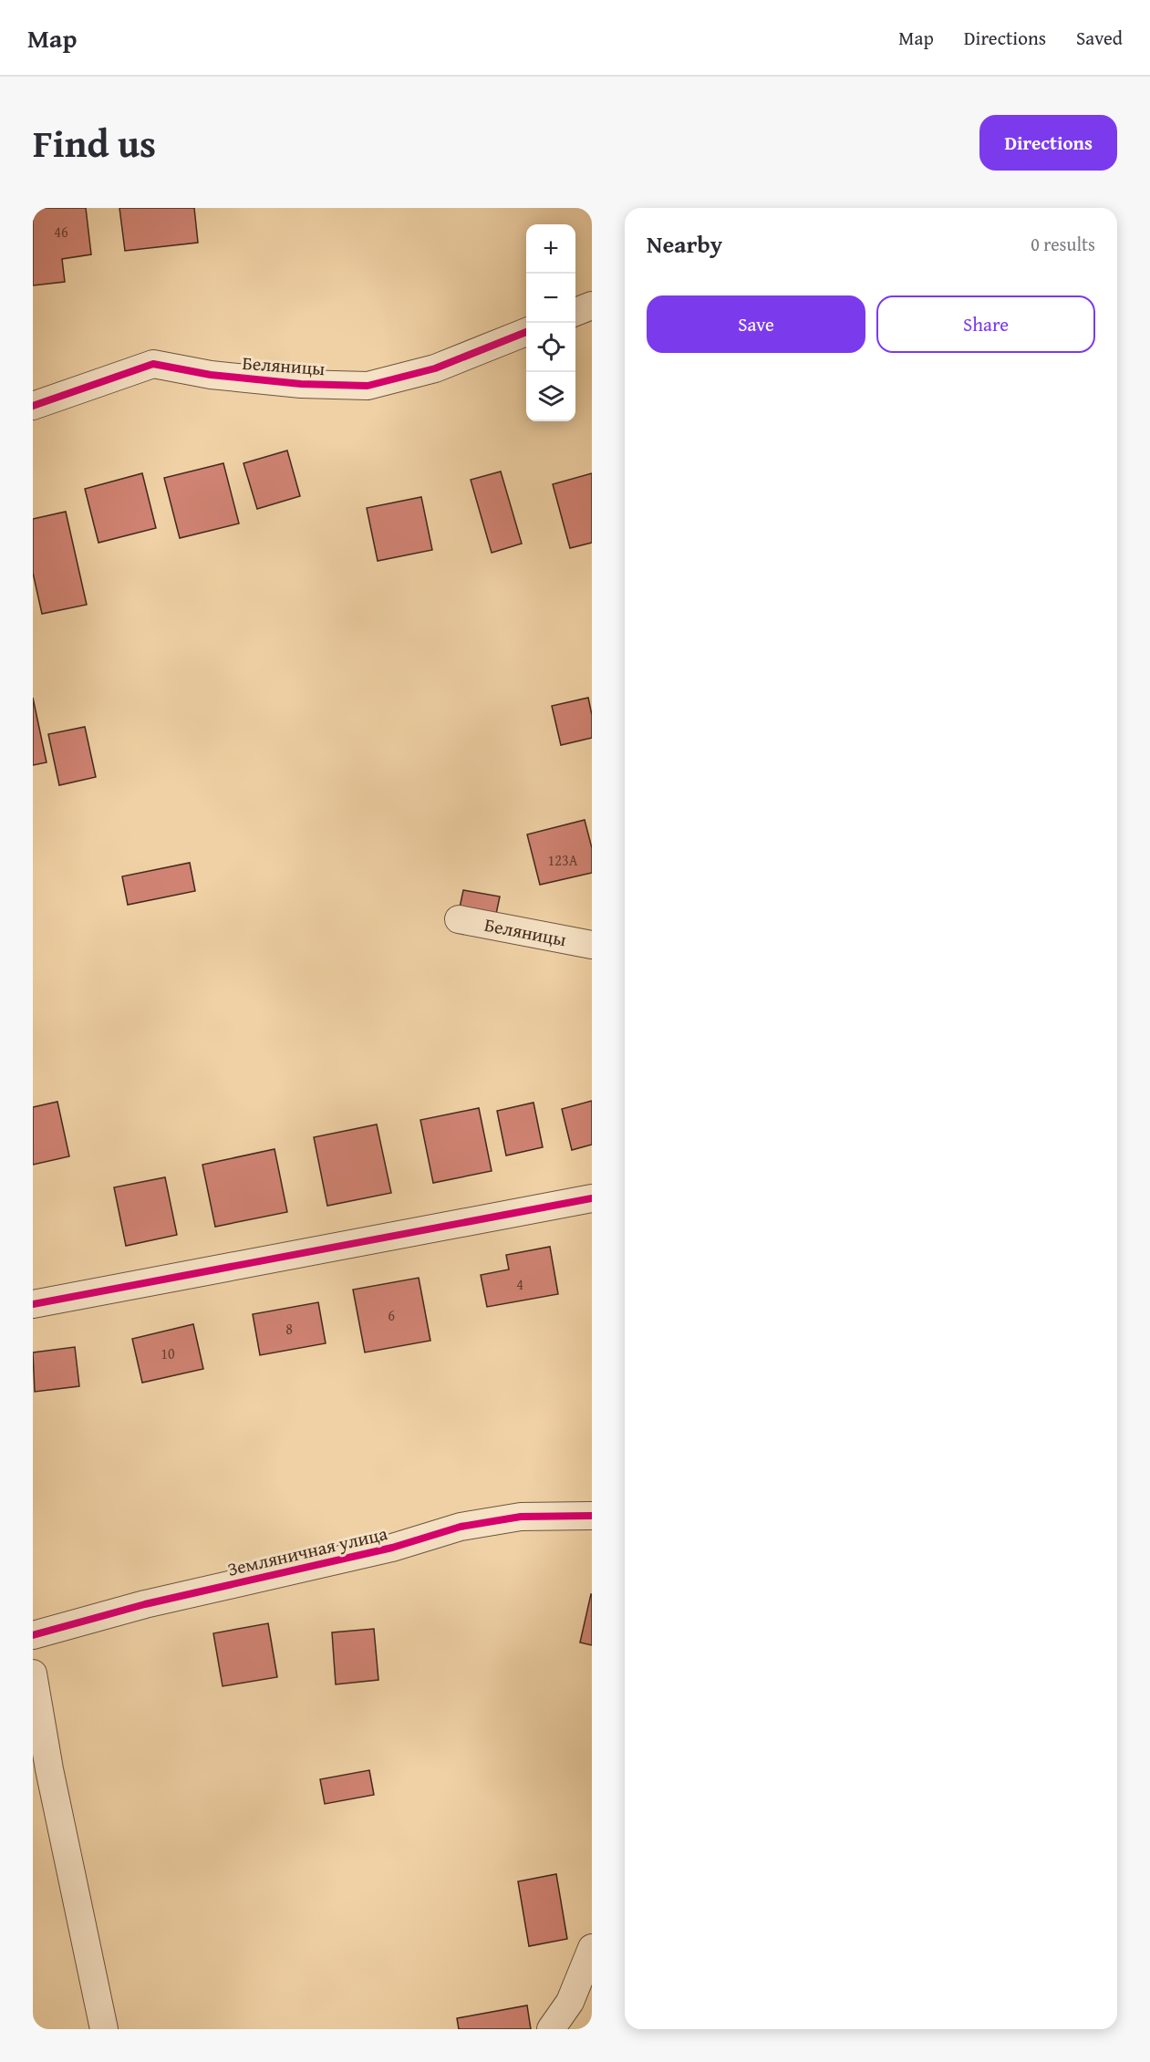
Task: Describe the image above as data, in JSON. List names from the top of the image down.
{
  "streets": {
    "street": ["Беляницы", "Земляничная улица"]
  },
  "house_numbers": [
    "46",
    "123А",
    "4",
    "6",
    "8",
    "10"
  ],
  "page": {
    "header": "Map",
    "nav": ["Map", "Directions", "Saved"],
    "title": "Find us",
    "buttons": [
      "Directions",
      ["Save", "Share"]
    ],
    "heading": ["Nearby", "0 results"],
    "map_buttons": ["+", "−"]
  }
}
